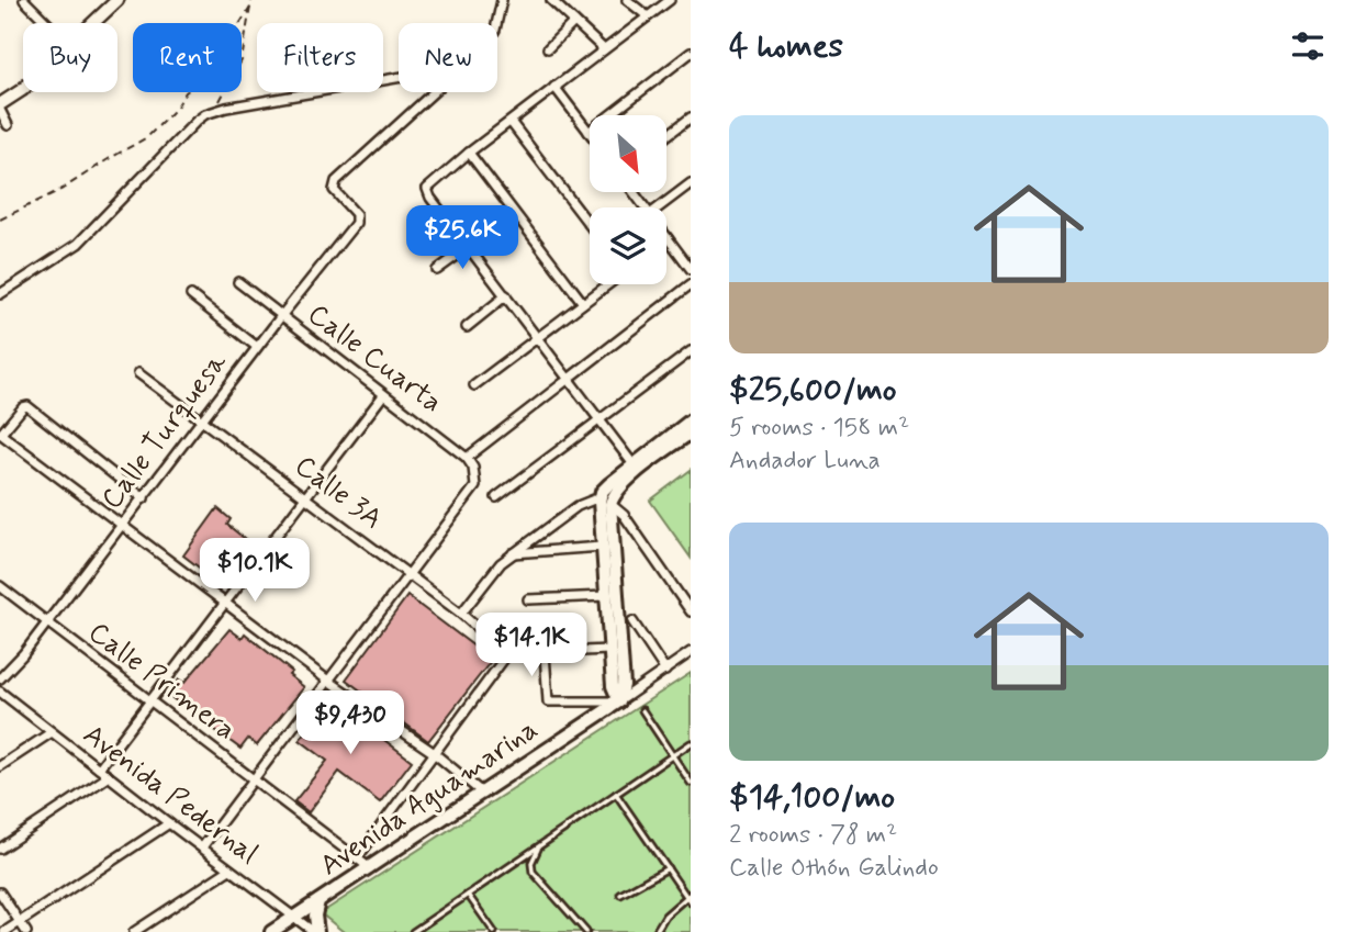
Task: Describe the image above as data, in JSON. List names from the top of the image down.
{
  "streets": {
    "main road": ["Avenida Aguamarina"],
    "street": [
      "Calle Cuarta",
      "Calle Turquesa",
      "Calle 3A",
      "Calle Primera",
      "Avenida Pedernal"
    ]
  },
  "crossings": [
    ["Calle Cuarta", "Calle Turquesa"],
    ["Calle Cuarta", "Calle 3A"],
    ["Calle Turquesa", "Calle 3A"],
    ["Calle Turquesa", "Calle Primera"],
    ["Calle Primera", "Avenida Aguamarina"],
    ["Avenida Pedernal", "Avenida Aguamarina"]
  ],
  "north": "bottom right",
  "page": {
    "heading": "4 homes",
    "chip": [
      "Buy",
      "Rent",
      "Filters",
      "New"
    ],
    "list": [
      {
        "name": "$25,600/mo",
        "note": "5 rooms · 158 m² · Andador Luna"
      },
      {
        "name": "$14,100/mo",
        "note": "2 rooms · 78 m² · Calle Othón Galindo"
      }
    ],
    "price": [
      "$25.6K",
      "$10.1K",
      "$14.1K",
      "$9,430"
    ]
  }
}
